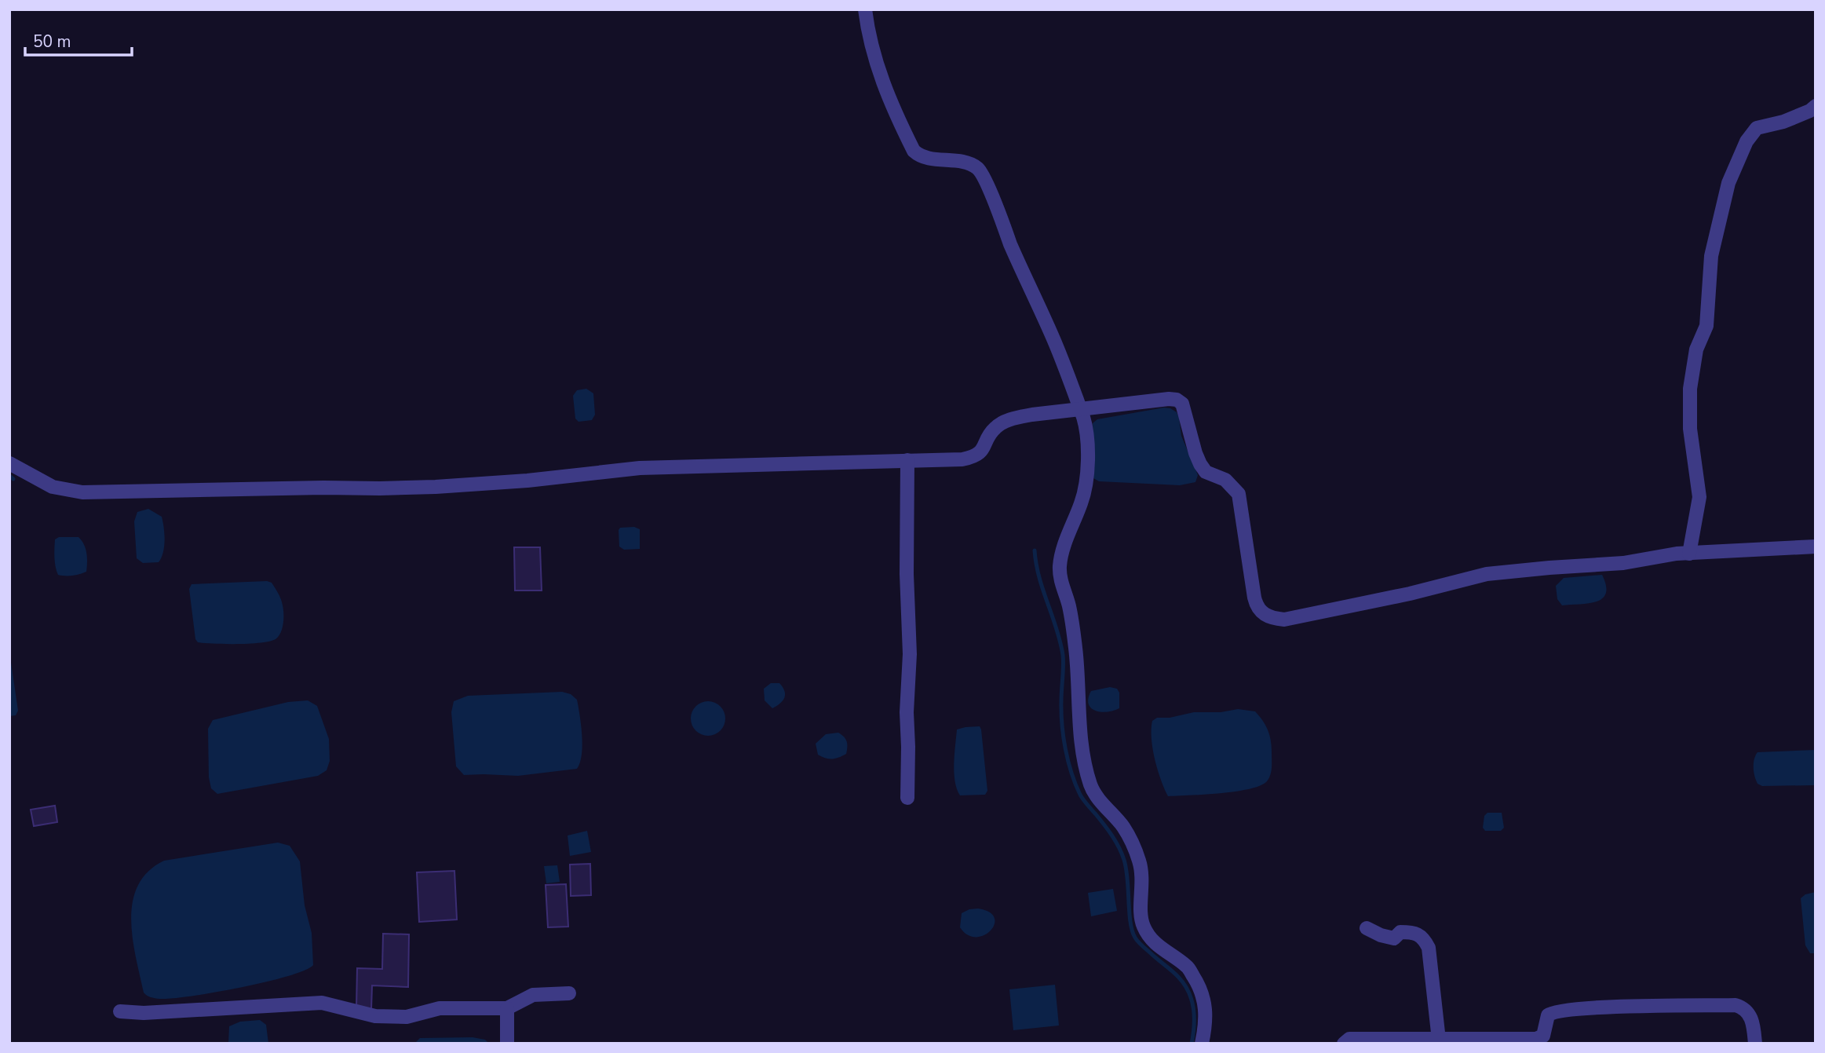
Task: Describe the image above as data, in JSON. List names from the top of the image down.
{
  "scale_bar": "50 m"
}
